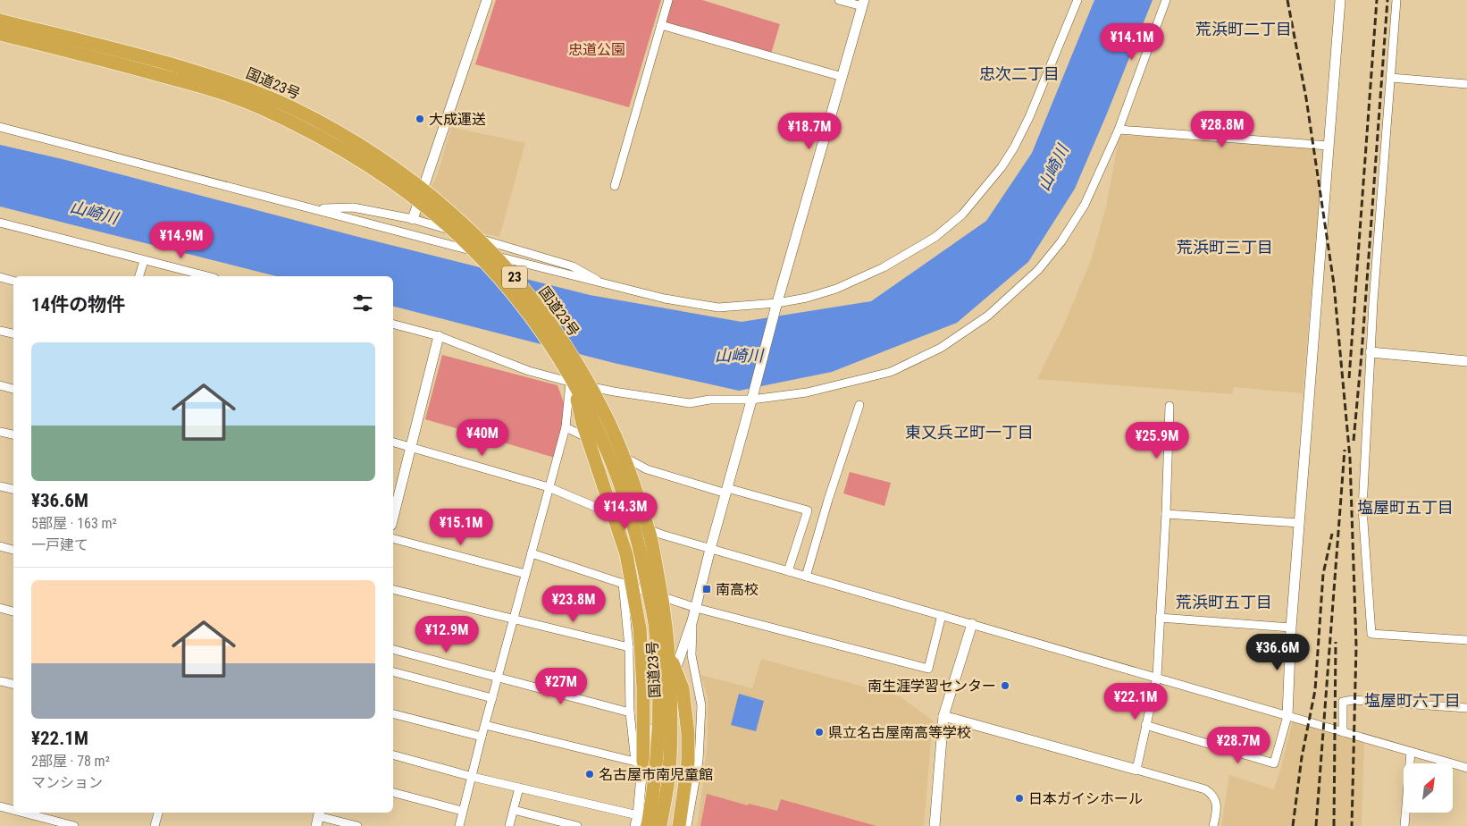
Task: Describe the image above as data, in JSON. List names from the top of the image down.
{
  "streets": {
    "highway": ["国道23号", "23"]
  },
  "districts": [
    "荒浜町二丁目",
    "忠次二丁目",
    "荒浜町三丁目",
    "東又兵ヱ町一丁目",
    "塩屋町五丁目",
    "荒浜町五丁目",
    "塩屋町六丁目"
  ],
  "water": ["山崎川"],
  "parks": ["忠道公園"],
  "places": {
    "other": [
      "大成運送",
      "南生涯学習センター",
      "県立名古屋南高等学校",
      "名古屋市南児童館",
      "日本ガイシホール"
    ],
    "transit": ["南高校"]
  },
  "north": "top right",
  "page": {
    "price": [
      "¥14.1M",
      "¥28.8M",
      "¥18.7M",
      "¥14.9M",
      "¥40M",
      "¥25.9M",
      "¥14.3M",
      "¥15.1M",
      "¥23.8M",
      "¥12.9M",
      "¥36.6M",
      "¥27M",
      "¥22.1M",
      "¥28.7M"
    ],
    "heading": "14件の物件",
    "list": [
      {
        "name": "¥36.6M",
        "note": "5部屋 · 163 m² · 一戸建て"
      },
      {
        "name": "¥22.1M",
        "note": "2部屋 · 78 m² · マンション"
      }
    ]
  }
}
